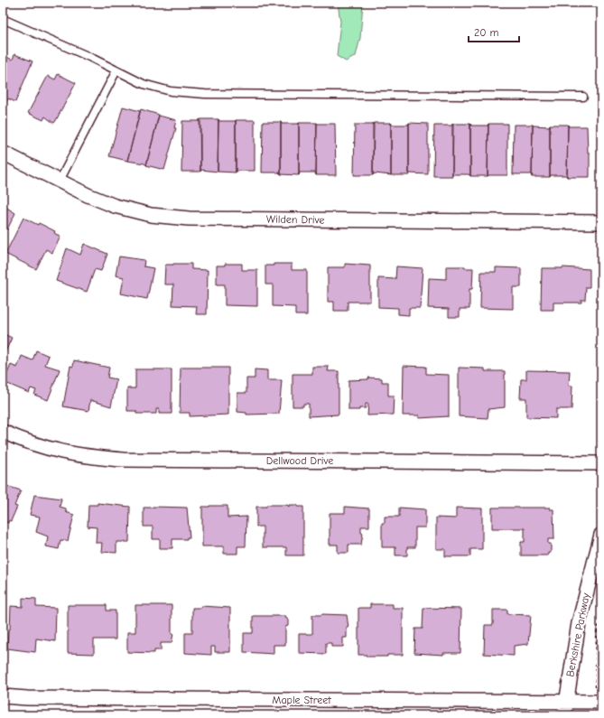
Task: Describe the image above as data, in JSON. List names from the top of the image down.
{
  "streets": {
    "street": [
      "Wilden Drive",
      "Dellwood Drive",
      "Berkshire Parkway",
      "Maple Street"
    ]
  },
  "crossings": [
    ["Berkshire Parkway", "Maple Street"]
  ],
  "scale_bar": "20 m"
}
